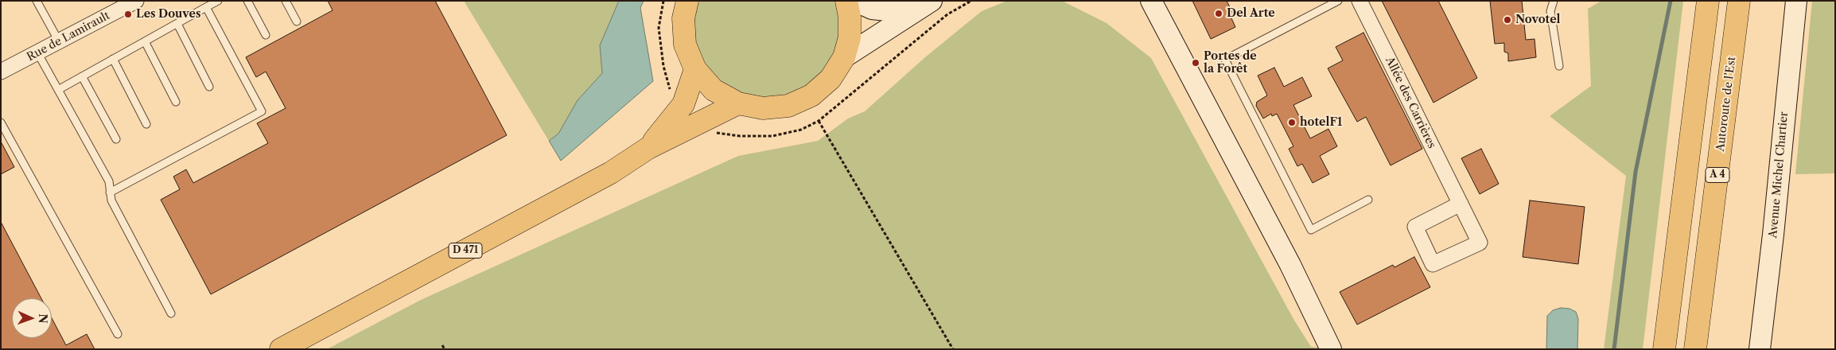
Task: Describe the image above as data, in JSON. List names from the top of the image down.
{
  "streets": {
    "main road": [
      "Autoroute de l’Est",
      "A 4",
      "Avenue Michel Chartier",
      "D 471"
    ],
    "street": ["Rue de Lamirault", "Allée des Carrières"]
  },
  "places": [
    "Del Arte",
    "Les Douves",
    "Novotel",
    "Portes de la Forêt",
    "hotelF1"
  ],
  "north": "right"
}
